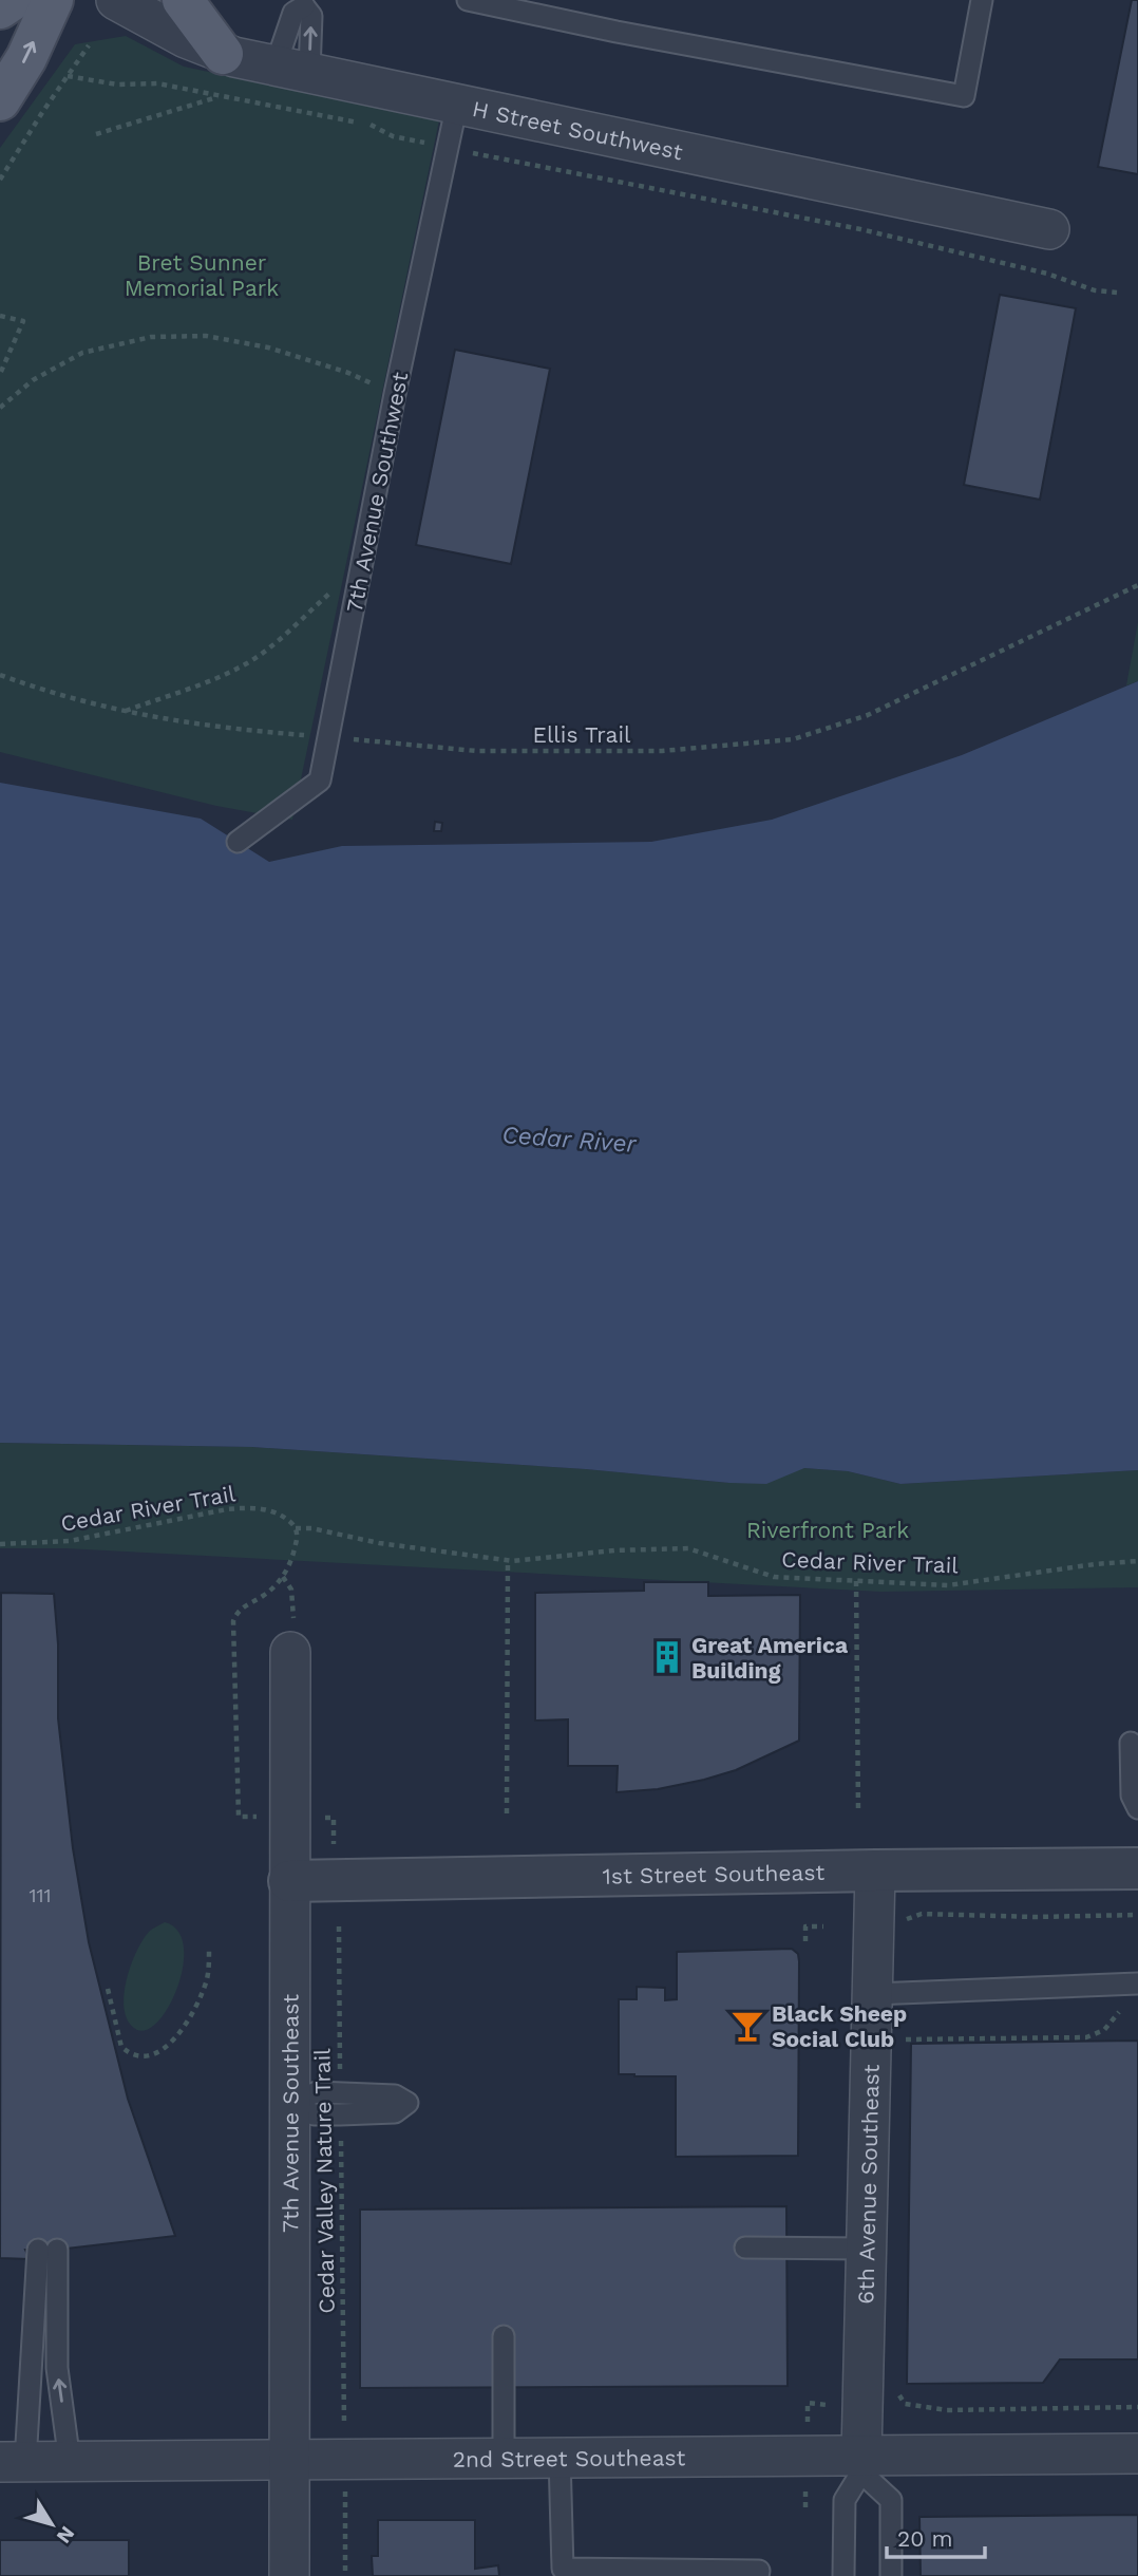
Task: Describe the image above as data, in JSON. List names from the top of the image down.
{
  "streets": {
    "street": [
      "H Street Southwest",
      "1st Street Southeast",
      "7th Avenue Southeast",
      "6th Avenue Southeast",
      "2nd Street Southeast"
    ],
    "lane": ["7th Avenue Southwest"],
    "path": ["Ellis Trail", "Cedar River Trail", "Cedar Valley Nature Trail"]
  },
  "crossings": [
    ["H Street Southwest", "7th Avenue Southwest"],
    ["7th Avenue Southwest", "Ellis Trail"],
    ["1st Street Southeast", "7th Avenue Southeast"],
    ["1st Street Southeast", "6th Avenue Southeast"],
    ["7th Avenue Southeast", "2nd Street Southeast"],
    ["6th Avenue Southeast", "2nd Street Southeast"]
  ],
  "water": ["Cedar River"],
  "parks": ["Bret Sunner Memorial Park", "Riverfront Park"],
  "places": {
    "building": ["Great America Building"],
    "bar": ["Black Sheep Social Club"]
  },
  "house_numbers": ["111"],
  "scale_bar": "20 m",
  "north": "bottom right"
}
